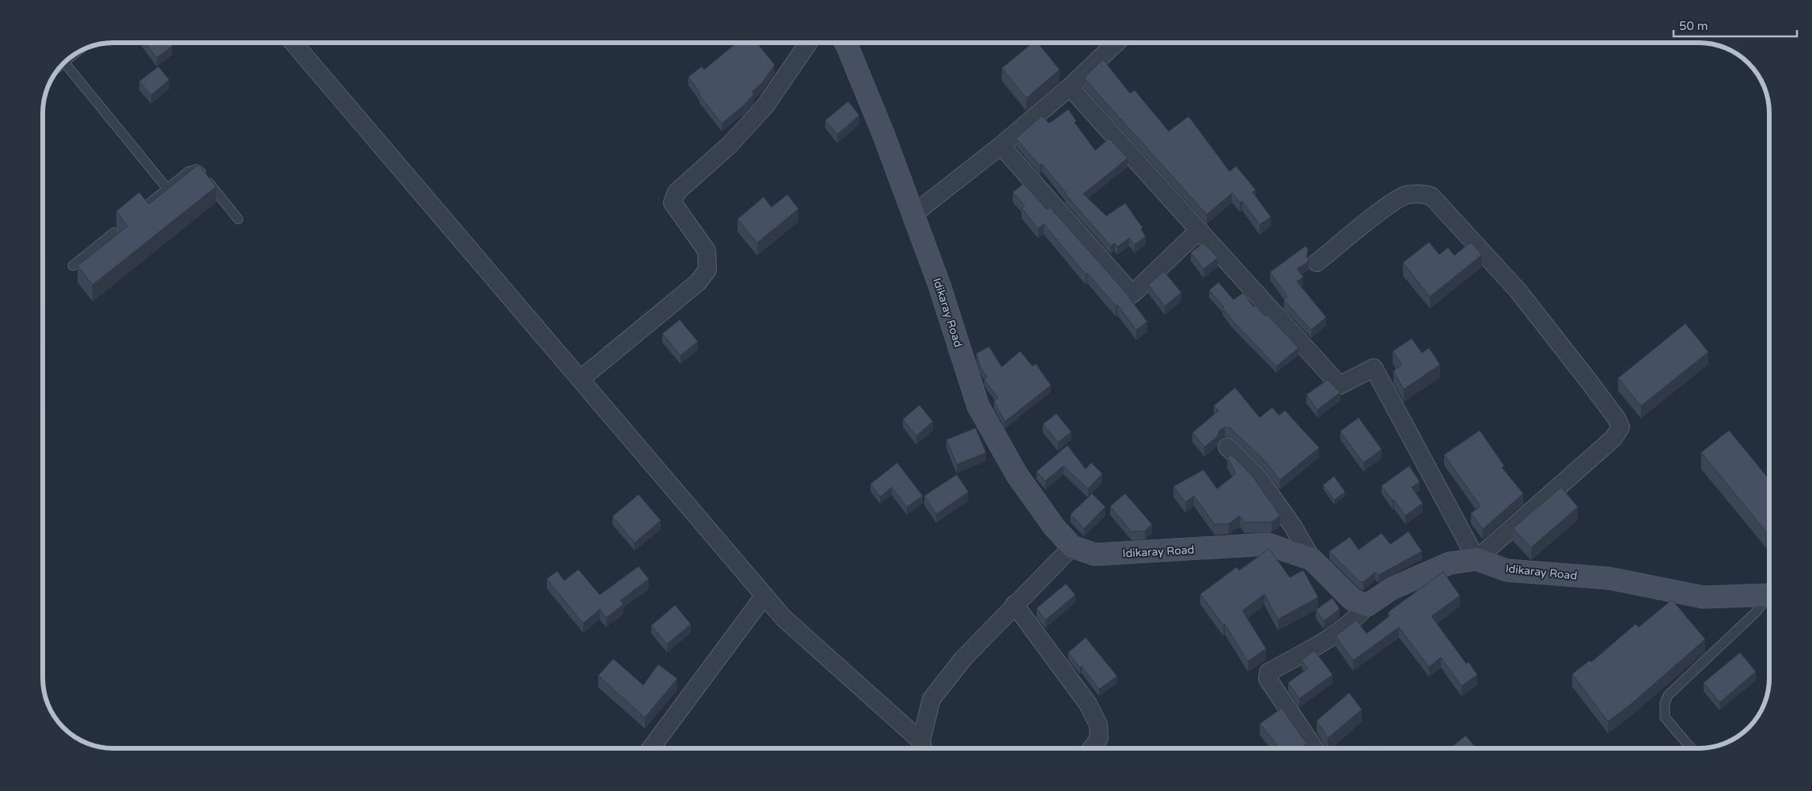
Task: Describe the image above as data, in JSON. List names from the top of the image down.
{
  "streets": {
    "street": ["Idikaray Road"]
  },
  "scale_bar": "50 m"
}
